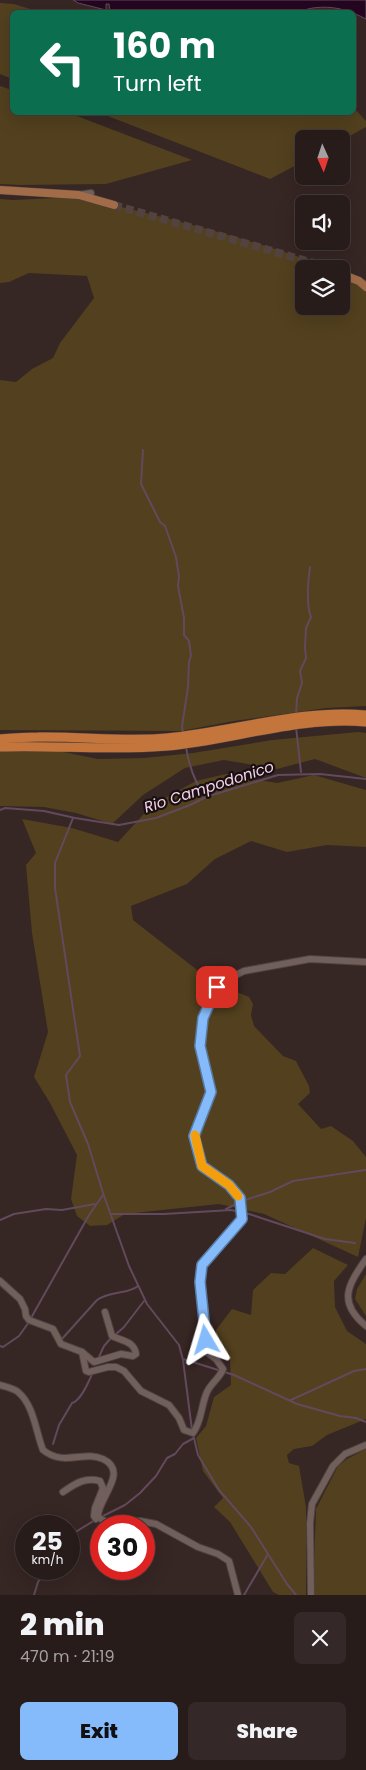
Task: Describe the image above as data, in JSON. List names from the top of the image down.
{
  "water": ["Rio Campodonico"],
  "north": "bottom",
  "page": {
    "turn": ["160 m", "Turn left"],
    "speed": "25 km/h",
    "limit": "30",
    "heading": ["2 min", "470 m · 21:19"],
    "buttons": ["Exit", "Share"]
  }
}
